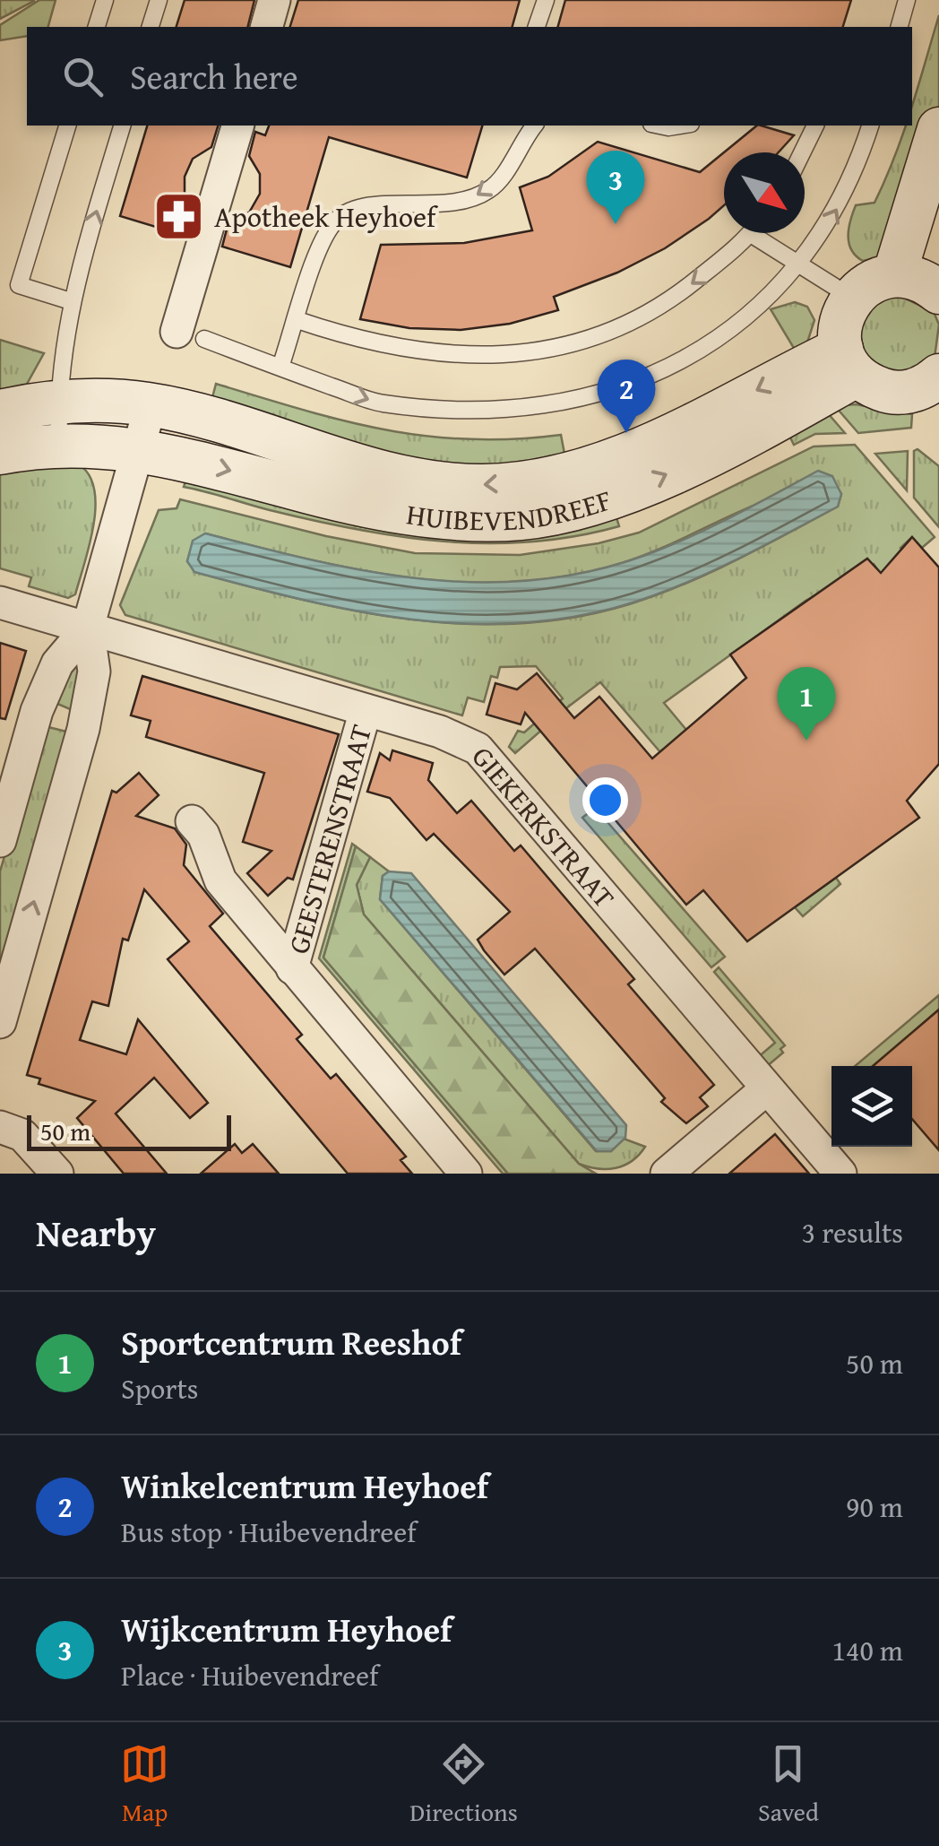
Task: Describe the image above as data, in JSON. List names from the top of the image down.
{
  "streets": {
    "street": ["HUIBEVENDREEF", "GIEKERKSTRAAT", "GEESTERENSTRAAT"]
  },
  "crossings": [
    ["GIEKERKSTRAAT", "GEESTERENSTRAAT"]
  ],
  "places": {
    "pharmacy": ["Apotheek Heyhoef"]
  },
  "scale_bar": "50 m",
  "north": "bottom right",
  "page": {
    "search": "Search here",
    "pins": ["3", "2", "1"],
    "scale": "50 m",
    "heading": ["Nearby", "3 results"],
    "list": [
      {
        "mark": "1",
        "name": "Sportcentrum Reeshof",
        "note": "Sports",
        "value": "50 m"
      },
      {
        "mark": "2",
        "name": "Winkelcentrum Heyhoef",
        "note": "Bus stop · Huibevendreef",
        "value": "90 m"
      },
      {
        "mark": "3",
        "name": "Wijkcentrum Heyhoef",
        "note": "Place · Huibevendreef",
        "value": "140 m"
      }
    ],
    "nav": ["Map", "Directions", "Saved"]
  }
}
